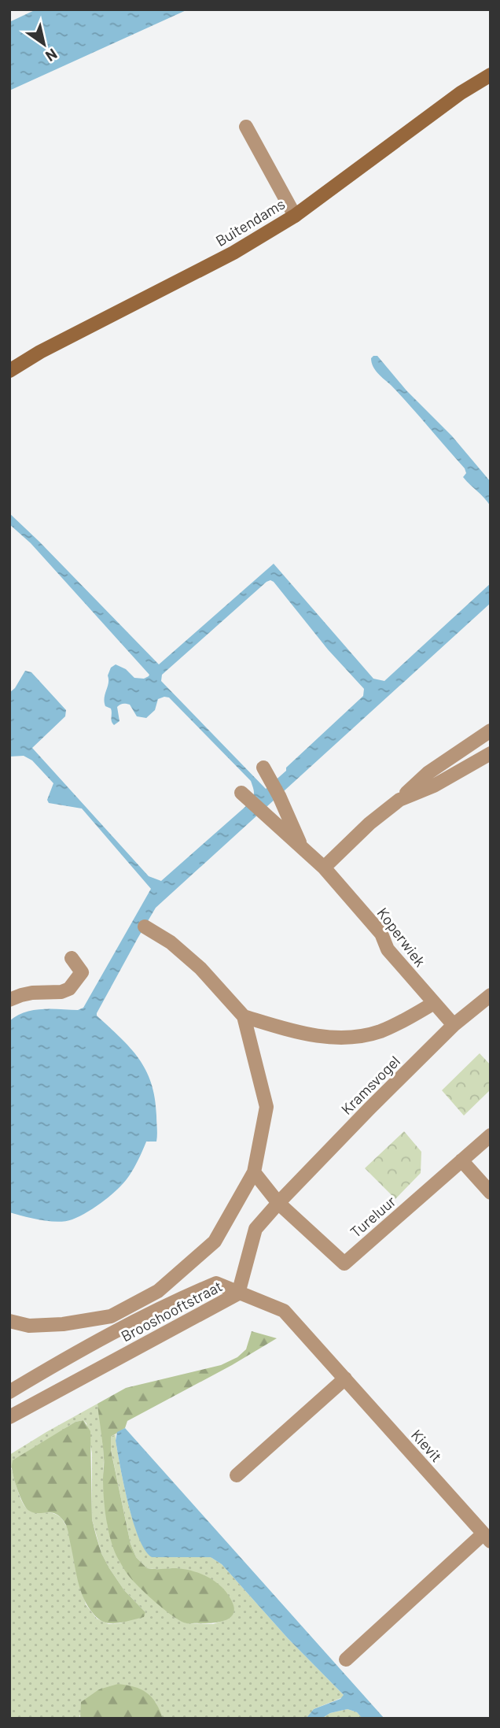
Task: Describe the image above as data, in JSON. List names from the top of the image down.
{
  "streets": {
    "street": [
      "Buitendams",
      "Koperwiek",
      "Kramsvogel",
      "Tureluur",
      "Brooshooftstraat",
      "Kievit"
    ]
  },
  "crossings": [
    ["Koperwiek", "Kramsvogel"],
    ["Kramsvogel", "Tureluur"],
    ["Kramsvogel", "Brooshooftstraat"],
    ["Kramsvogel", "Kievit"],
    ["Brooshooftstraat", "Kievit"]
  ],
  "north": "bottom right"
}
